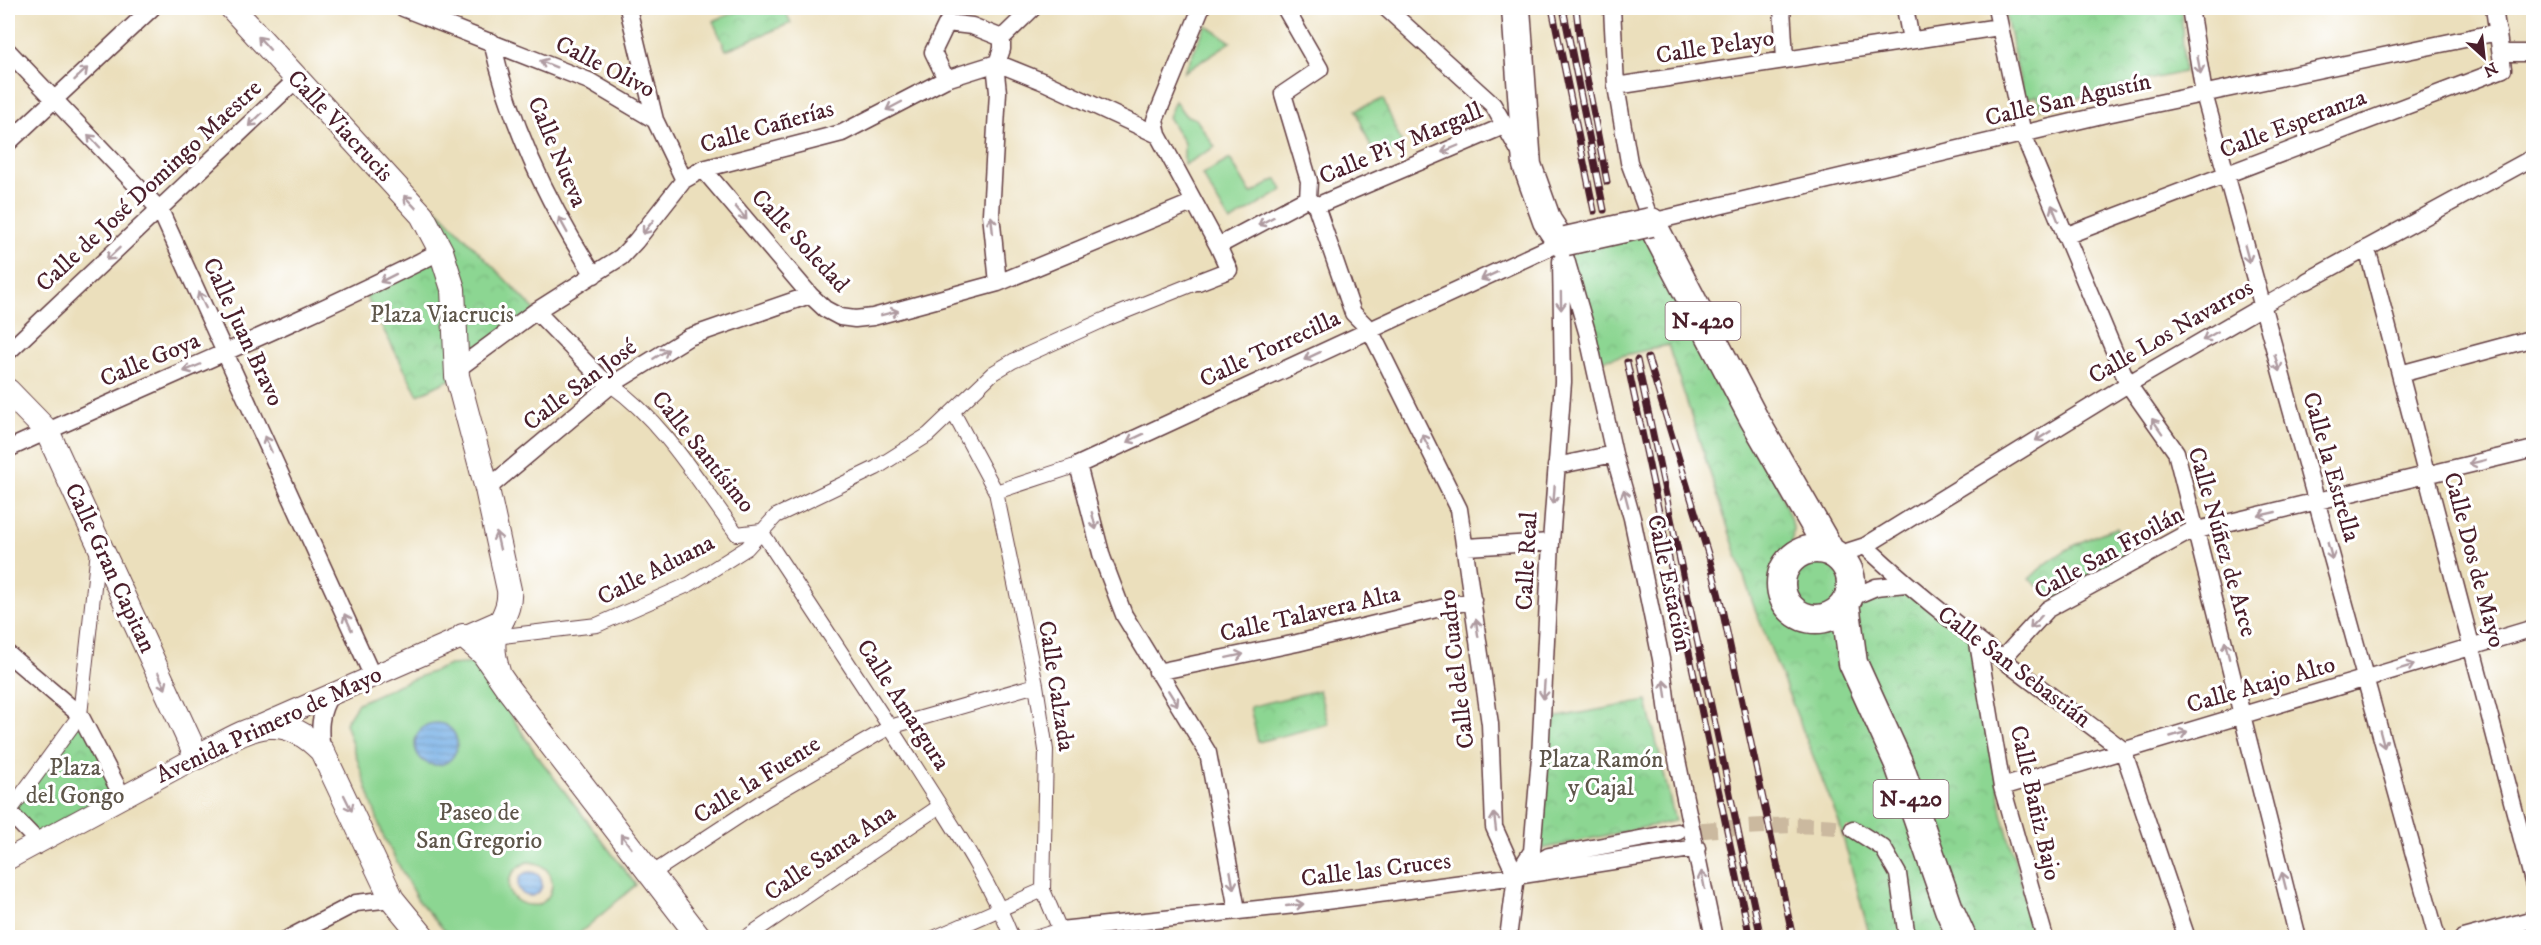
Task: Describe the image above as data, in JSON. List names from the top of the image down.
{
  "streets": {
    "highway": ["N-420"],
    "main road": ["Calle Viacrucis", "Calle Gran Capitan", "Avenida Primero de Mayo"],
    "street": [
      "Calle Pelayo",
      "Calle Olivo",
      "Calle San Agustín",
      "Calle Esperanza",
      "Calle Cañerías",
      "Calle Pi y Margall",
      "Calle Nueva",
      "Calle de José Domingo Maestre",
      "Calle Soledad",
      "Calle Juan Bravo",
      "Calle Los Navarros",
      "Calle Torrecilla",
      "Calle Goya",
      "Calle San José",
      "Calle Santísimo",
      "Calle la Estrella",
      "Calle Núñez de Arce",
      "Calle San Froilán",
      "Calle Dos de Mayo",
      "Calle Real",
      "Calle Aduana",
      "Calle Estación",
      "Calle Talavera Alta",
      "Calle San Sebastián",
      "Calle del Cuadro",
      "Calle Atajo Alto",
      "Calle Calzada",
      "Calle Amargura",
      "Calle la Fuente",
      "Calle Bañiz Bajo",
      "Calle Santa Ana",
      "Calle las Cruces"
    ]
  },
  "crossings": [
    ["Calle Pelayo", "Calle Núñez de Arce"],
    ["Calle Olivo", "Calle Cañerías"],
    ["Calle Olivo", "Calle Nueva"],
    ["Calle San Agustín", "N-420"],
    ["Calle San Agustín", "Calle la Estrella"],
    ["Calle San Agustín", "Calle Núñez de Arce"],
    ["Calle Esperanza", "Calle la Estrella"],
    ["Calle Esperanza", "Calle Núñez de Arce"],
    ["Calle Viacrucis", "Calle de José Domingo Maestre"],
    ["Calle Viacrucis", "Calle Goya"],
    ["Calle Cañerías", "Calle Nueva"],
    ["Calle Cañerías", "Calle Soledad"],
    ["Calle Cañerías", "Calle Santísimo"],
    ["Calle Pi y Margall", "Calle del Cuadro"],
    ["Calle de José Domingo Maestre", "Calle Juan Bravo"],
    ["Calle Soledad", "Calle San José"],
    ["N-420", "Calle Los Navarros"],
    ["Calle Juan Bravo", "Calle Goya"],
    ["Calle Juan Bravo", "Avenida Primero de Mayo"],
    ["Calle Los Navarros", "Calle la Estrella"],
    ["Calle Los Navarros", "Calle Núñez de Arce"],
    ["Calle Los Navarros", "Calle Dos de Mayo"],
    ["Calle Los Navarros", "Calle San Sebastián"],
    ["Calle Torrecilla", "Calle Real"],
    ["Calle Torrecilla", "Calle Estación"],
    ["Calle Torrecilla", "Calle del Cuadro"],
    ["Calle Torrecilla", "Calle Calzada"],
    ["Calle Goya", "Calle Gran Capitan"],
    ["Calle San José", "Calle Santísimo"],
    ["Calle Santísimo", "Calle Aduana"],
    ["Calle Santísimo", "Calle Amargura"],
    ["Calle la Estrella", "Calle San Froilán"],
    ["Calle la Estrella", "Calle Atajo Alto"],
    ["Calle Núñez de Arce", "Calle San Froilán"],
    ["Calle Núñez de Arce", "Calle Atajo Alto"],
    ["Calle San Froilán", "Calle Dos de Mayo"],
    ["Calle San Froilán", "Calle San Sebastián"],
    ["Calle Dos de Mayo", "Calle Atajo Alto"],
    ["Calle Real", "Calle Estación"],
    ["Calle Real", "Calle del Cuadro"],
    ["Calle Real", "Calle las Cruces"],
    ["Calle Gran Capitan", "Avenida Primero de Mayo"],
    ["Calle Aduana", "Calle Calzada"],
    ["Calle Aduana", "Calle Amargura"],
    ["Calle Aduana", "Avenida Primero de Mayo"],
    ["Calle Estación", "Calle las Cruces"],
    ["Calle Talavera Alta", "Calle del Cuadro"],
    ["Calle San Sebastián", "Calle Atajo Alto"],
    ["Calle San Sebastián", "Calle Bañiz Bajo"],
    ["Calle del Cuadro", "Calle las Cruces"],
    ["Calle Atajo Alto", "Calle Bañiz Bajo"],
    ["Calle Calzada", "Calle la Fuente"],
    ["Calle Amargura", "Calle la Fuente"],
    ["Calle Amargura", "Calle Santa Ana"]
  ],
  "one_way": [
    "Calle Olivo",
    "Calle Viacrucis",
    "Calle Cañerías",
    "Calle Pi y Margall",
    "Calle de José Domingo Maestre",
    "Calle Soledad",
    "Calle Juan Bravo",
    "Calle Los Navarros",
    "Calle Torrecilla",
    "Calle Goya",
    "Calle San José",
    "Calle la Estrella",
    "Calle Núñez de Arce",
    "Calle San Froilán",
    "Calle Real",
    "Calle Gran Capitan",
    "Calle Estación",
    "Calle Talavera Alta",
    "Calle del Cuadro",
    "Calle Atajo Alto",
    "Calle las Cruces"
  ],
  "parks": [
    "Plaza Viacrucis",
    "Plaza Ramón y Cajal",
    "Plaza del Gongo",
    "Paseo de San Gregorio"
  ],
  "north": "bottom right"
}
